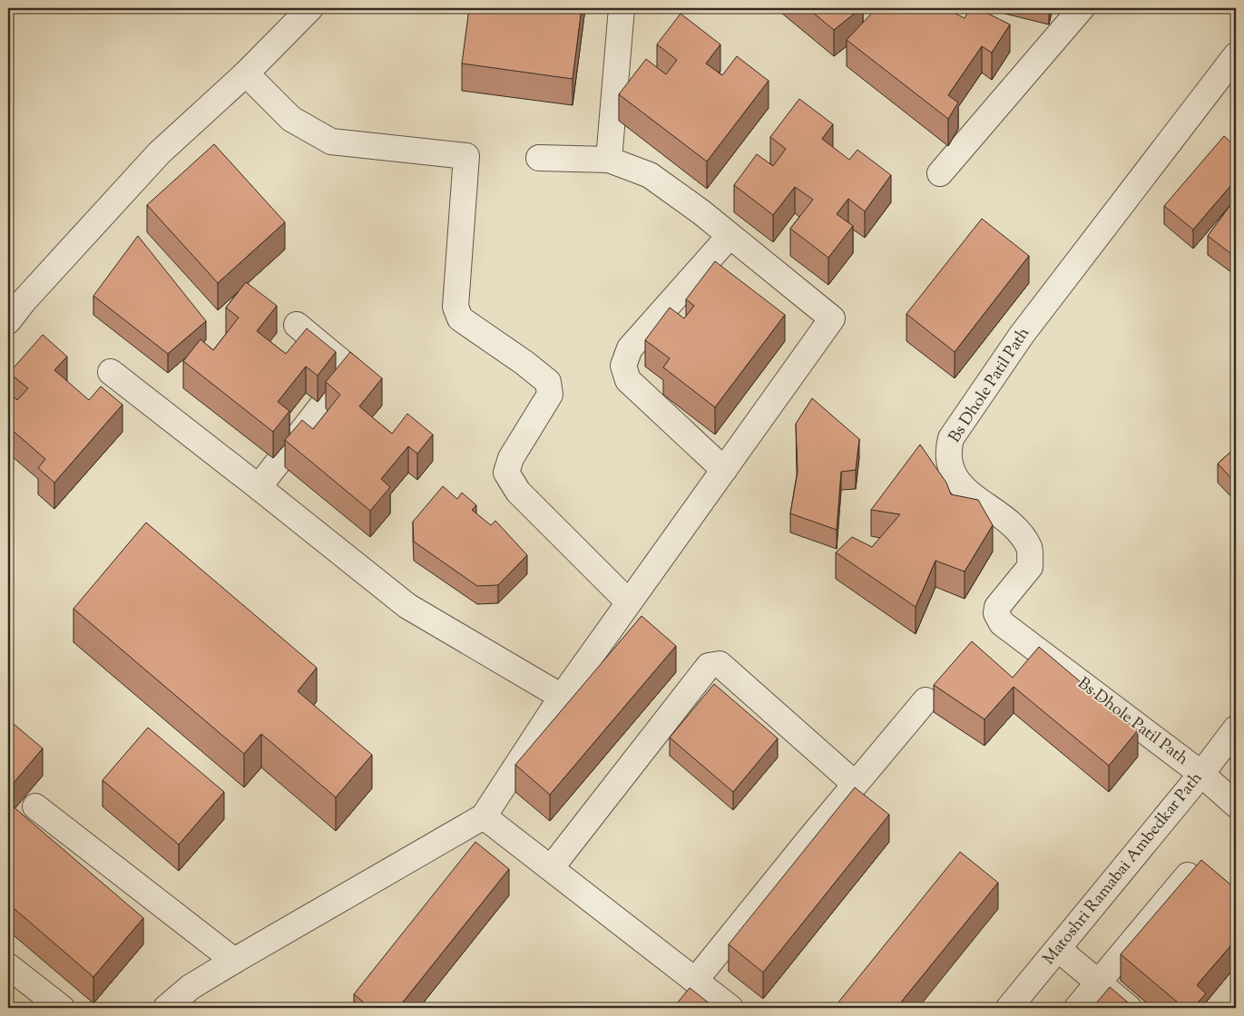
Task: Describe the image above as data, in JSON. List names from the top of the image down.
{
  "streets": {
    "street": ["Bs Dhole Patil Path", "Matoshri Ramabai Ambedkar Path"]
  },
  "crossings": [
    ["Bs Dhole Patil Path", "Matoshri Ramabai Ambedkar Path"]
  ]
}
